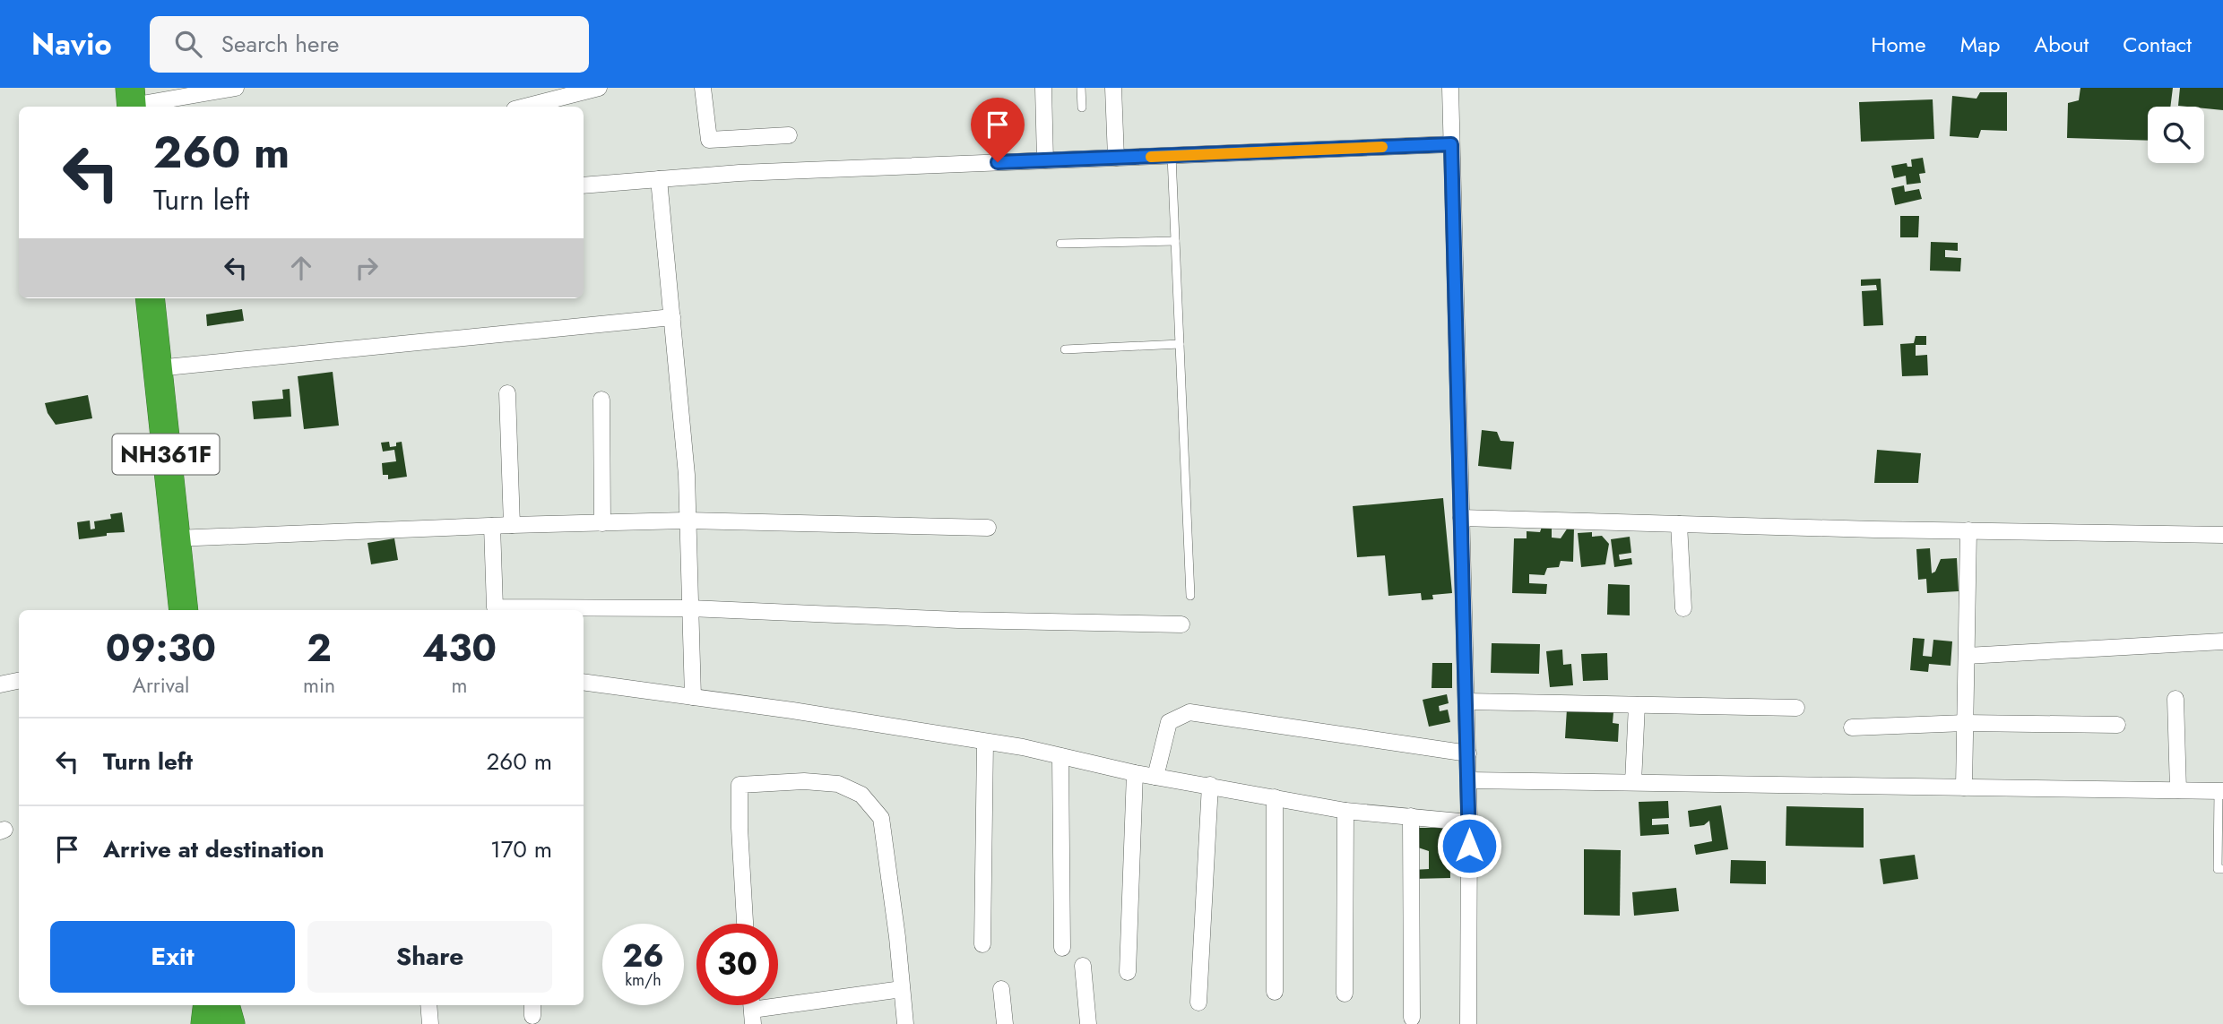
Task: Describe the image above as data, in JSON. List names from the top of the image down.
{
  "streets": {
    "highway": ["NH361F"]
  },
  "page": {
    "header": "Navio",
    "search": "Search here",
    "nav": [
      "Home",
      "Map",
      "About",
      "Contact"
    ],
    "turn": ["260 m", "Turn left"],
    "eta": [
      "09:30",
      "Arrival",
      "2",
      "min",
      "430",
      "m"
    ],
    "list": [
      {
        "name": "Turn left",
        "value": "260 m"
      },
      {
        "name": "Arrive at destination",
        "value": "170 m"
      }
    ],
    "buttons": ["Exit", "Share"],
    "speed": "26 km/h",
    "limit": "30"
  }
}
